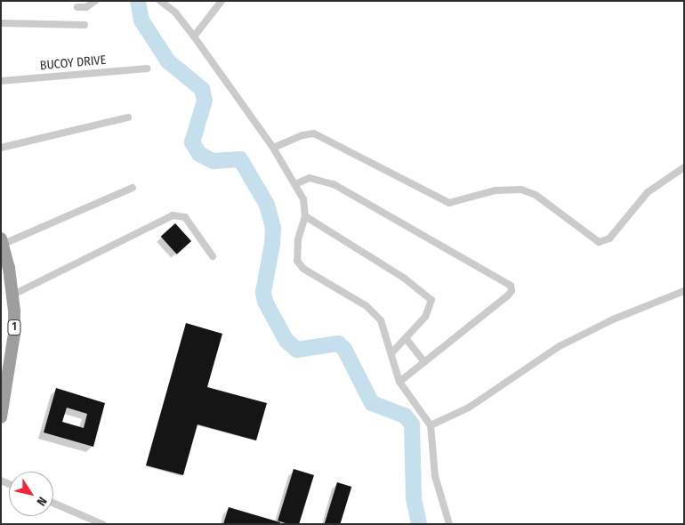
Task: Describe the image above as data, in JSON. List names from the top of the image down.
{
  "streets": {
    "highway": ["1"],
    "street": ["BUCOY DRIVE"]
  },
  "north": "bottom right"
}
